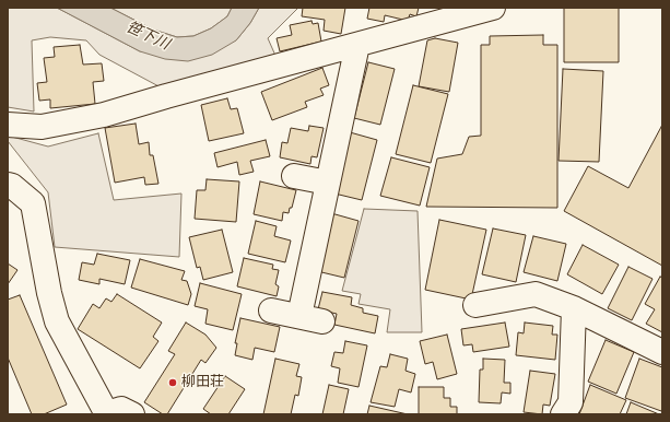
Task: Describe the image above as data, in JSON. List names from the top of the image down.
{
  "water": ["笹下川"],
  "places": ["柳田荘"]
}
